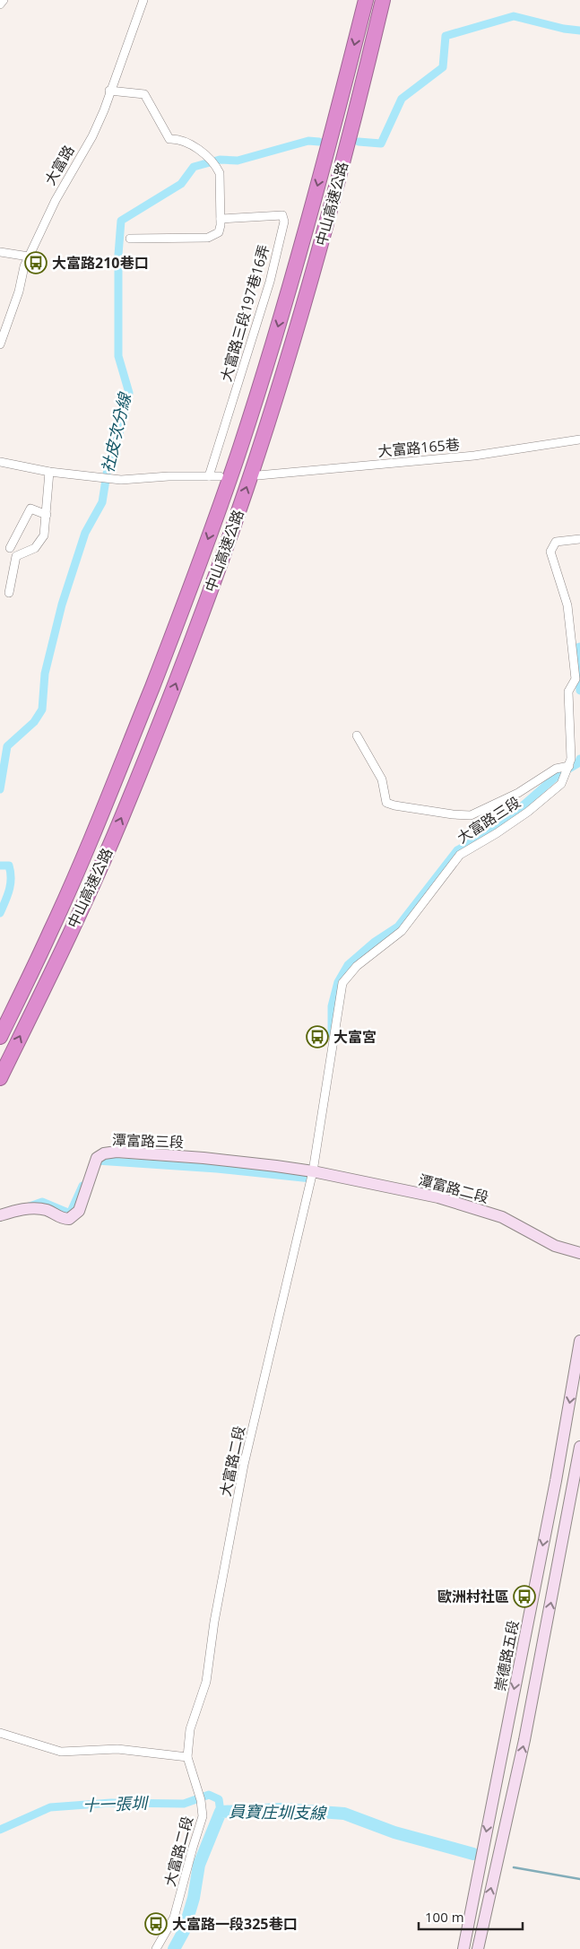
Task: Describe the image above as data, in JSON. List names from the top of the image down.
{
  "streets": {
    "highway": ["中山高速公路"],
    "street": [
      "大富路",
      "大富路三段197巷16弄",
      "大富路165巷",
      "大富路三段",
      "潭富路三段",
      "潭富路二段",
      "大富路二段",
      "崇德路五段"
    ]
  },
  "crossings": [
    ["大富路三段", "潭富路三段"],
    ["大富路三段", "潭富路二段"],
    ["大富路三段", "大富路二段"],
    ["潭富路三段", "潭富路二段"],
    ["潭富路三段", "大富路二段"],
    ["潭富路二段", "大富路二段"]
  ],
  "water": ["社皮次分線", "十一張圳", "員寶庄圳支線"],
  "places": {
    "bus stop": [
      "大富路210巷口",
      "大富宮",
      "歐洲村社區",
      "大富路一段325巷口"
    ]
  },
  "scale_bar": "100 m"
}
